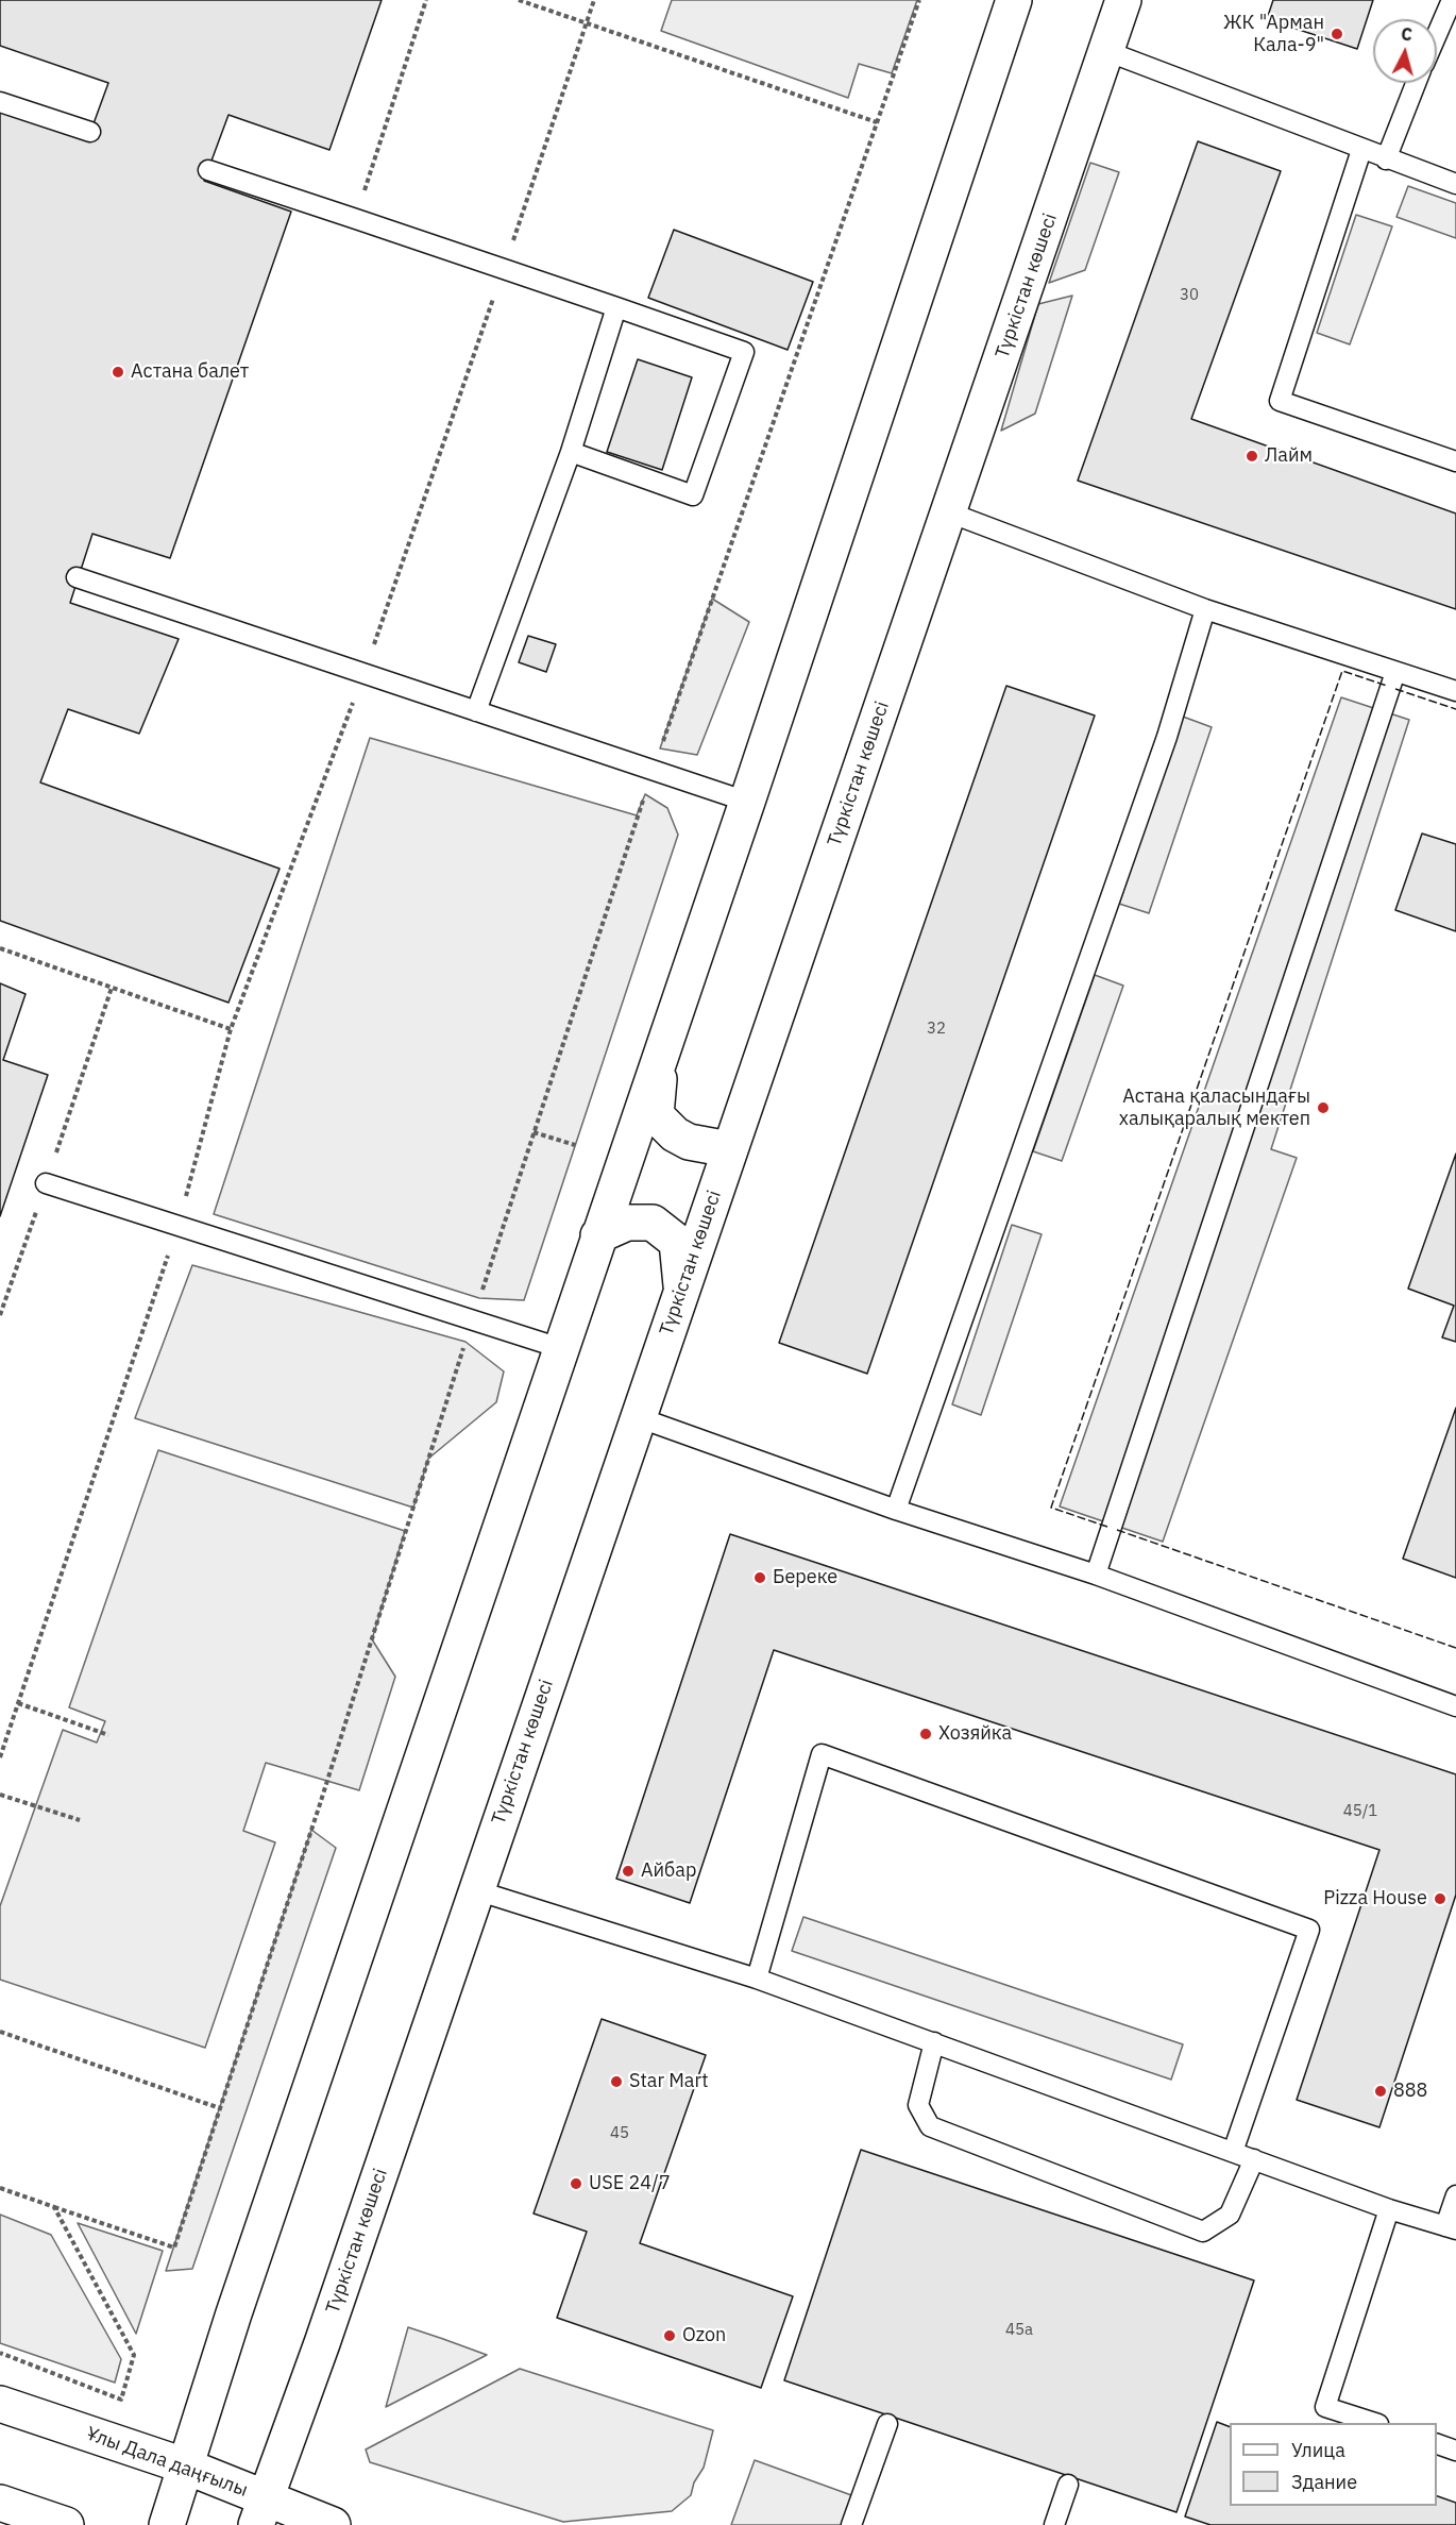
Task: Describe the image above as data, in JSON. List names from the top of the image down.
{
  "streets": {
    "main road": ["Түркістан көшесі", "Ұлы Дала даңғылы"]
  },
  "crossings": [
    ["Түркістан көшесі", "Ұлы Дала даңғылы"]
  ],
  "places": [
    "ЖК \"Арман Кала-9\"",
    "Астана балет",
    "Лайм",
    "Астана қаласындағы халықаралық мектеп",
    "Береке",
    "Хозяйка",
    "Айбар",
    "Pizza House",
    "Star Mart",
    "888",
    "USE 24/7",
    "Ozon"
  ],
  "house_numbers": [
    "30",
    "32",
    "45/1",
    "45",
    "45а"
  ],
  "legend": ["Улица", "Здание"],
  "north": "top"
}
